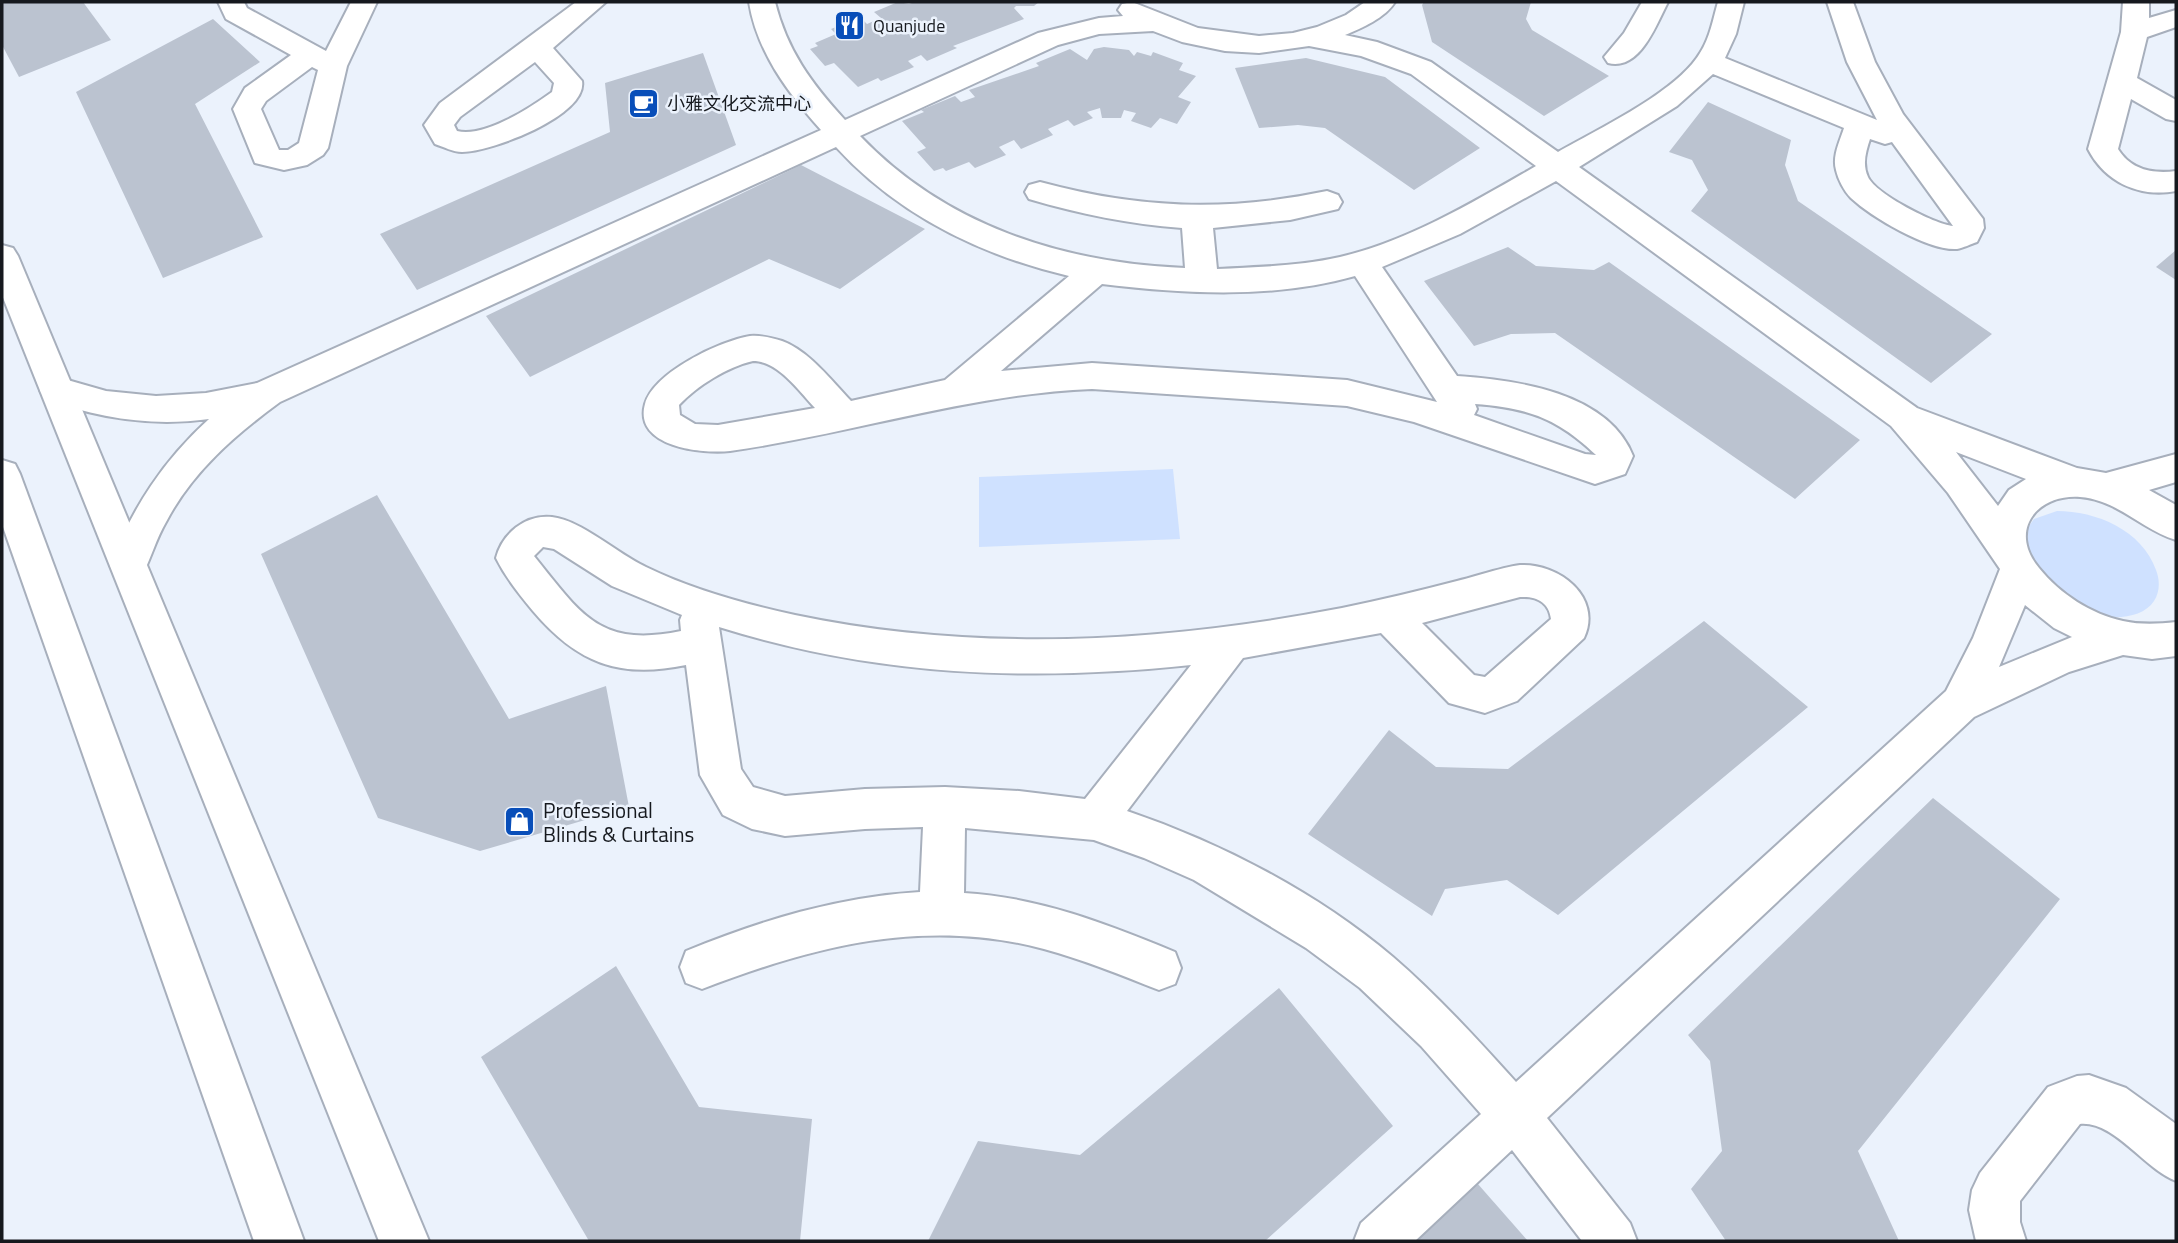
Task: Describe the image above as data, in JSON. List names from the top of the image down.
{
  "places": {
    "restaurant": ["Quanjude"],
    "cafe": ["小雅文化交流中心"],
    "shop": ["Professional Blinds & Curtains"]
  }
}
